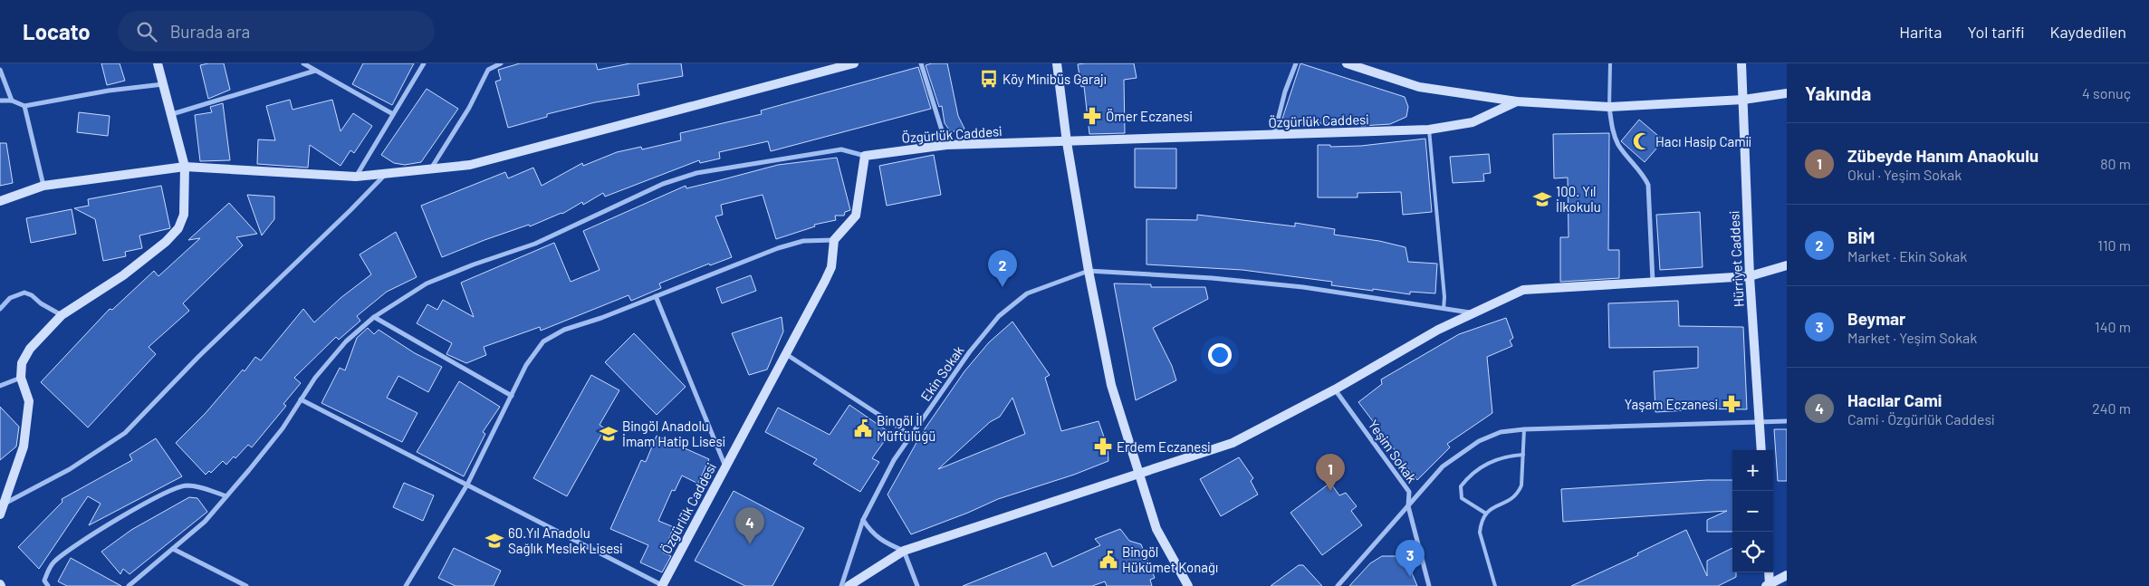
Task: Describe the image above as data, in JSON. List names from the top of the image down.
{
  "streets": {
    "street": [
      "Özgürlük Caddesi",
      "Hürriyet Caddesi",
      "Ekin Sokak",
      "Yeşim Sokak"
    ]
  },
  "places": {
    "bus stop": ["Köy Minibüs Garajı"],
    "pharmacy": ["Ömer Eczanesi", "Yaşam Eczanesi", "Erdem Eczanesi"],
    "mosque": ["Hacı Hasip Camii"],
    "school or university": ["100. Yıl İlkokulu", "Bingöl Anadolu İmam Hatip Lisesi", "60.Yıl Anadolu Sağlık Meslek Lisesi"],
    "public building": ["Bingöl İl Müftülüğü", "Bingöl Hükümet Konağı"]
  },
  "page": {
    "header": "Locato",
    "search": "Burada ara",
    "nav": ["Harita", "Yol tarifi", "Kaydedilen"],
    "heading": ["Yakında", "4 sonuç"],
    "list": [
      {
        "mark": "1",
        "name": "Zübeyde Hanım Anaokulu",
        "note": "Okul · Yeşim Sokak",
        "value": "80 m"
      },
      {
        "mark": "2",
        "name": "BİM",
        "note": "Market · Ekin Sokak",
        "value": "110 m"
      },
      {
        "mark": "3",
        "name": "Beymar",
        "note": "Market · Yeşim Sokak",
        "value": "140 m"
      },
      {
        "mark": "4",
        "name": "Hacılar Cami",
        "note": "Cami · Özgürlük Caddesi",
        "value": "240 m"
      }
    ],
    "pins": [
      "2",
      "1",
      "4",
      "3"
    ],
    "map_buttons": ["+", "−"]
  }
}
